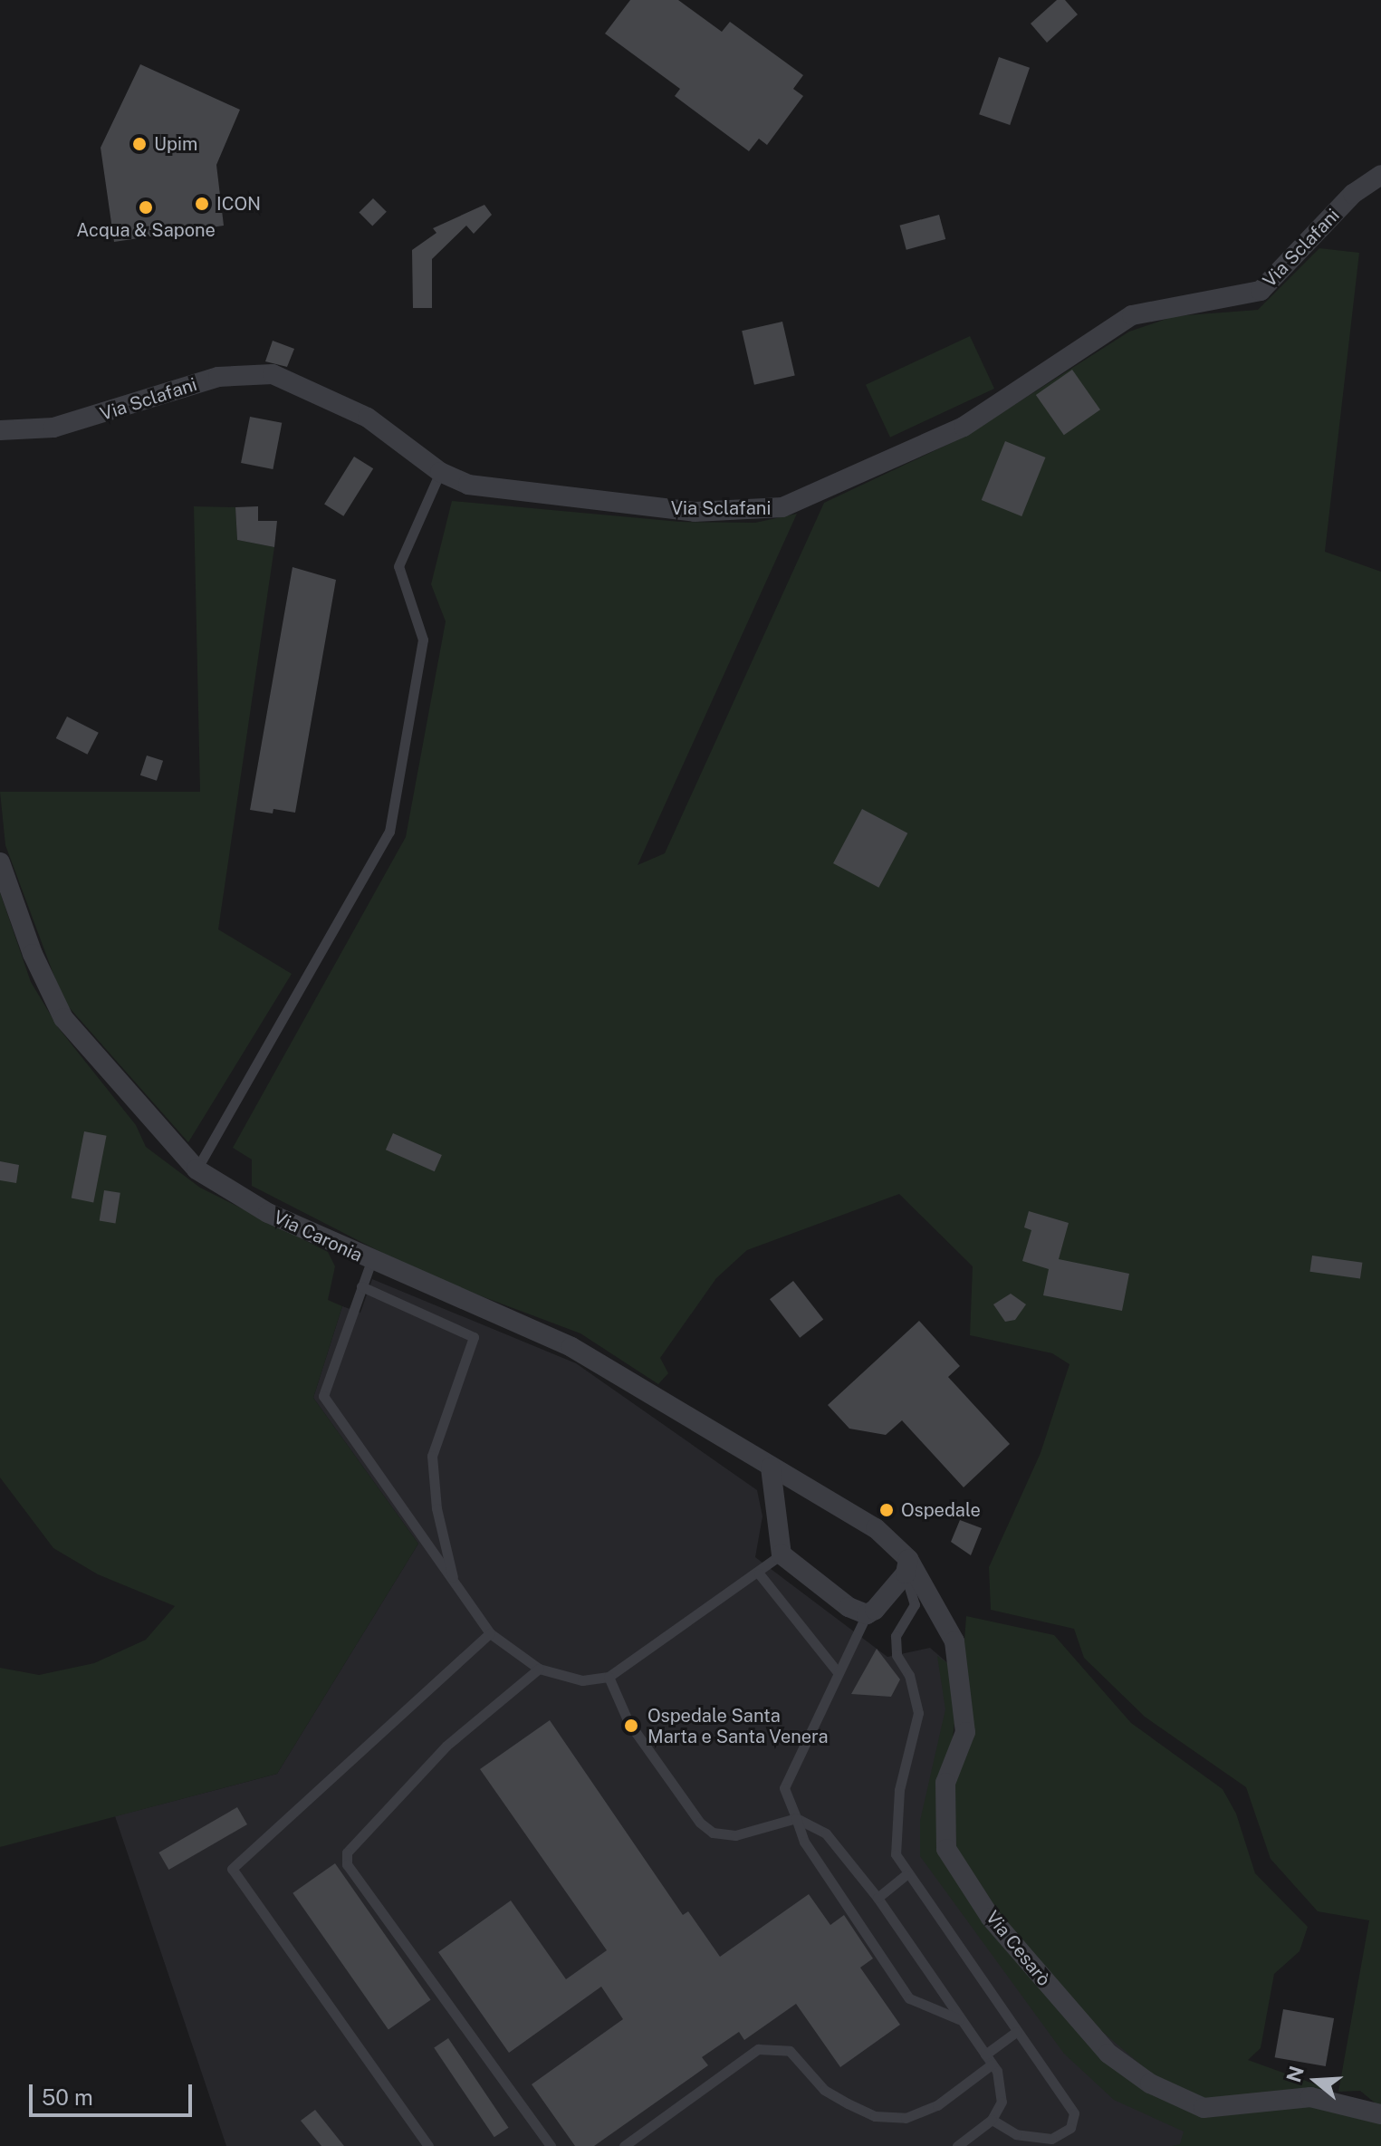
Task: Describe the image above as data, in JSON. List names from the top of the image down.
{
  "streets": {
    "street": ["Via Sclafani", "Via Caronia", "Via Cesarò"]
  },
  "crossings": [
    ["Via Caronia", "Via Cesarò"]
  ],
  "places": [
    "Upim",
    "ICON",
    "Acqua & Sapone",
    "Ospedale",
    "Ospedale Santa Marta e Santa Venera"
  ],
  "scale_bar": "50 m",
  "north": "left"
}
